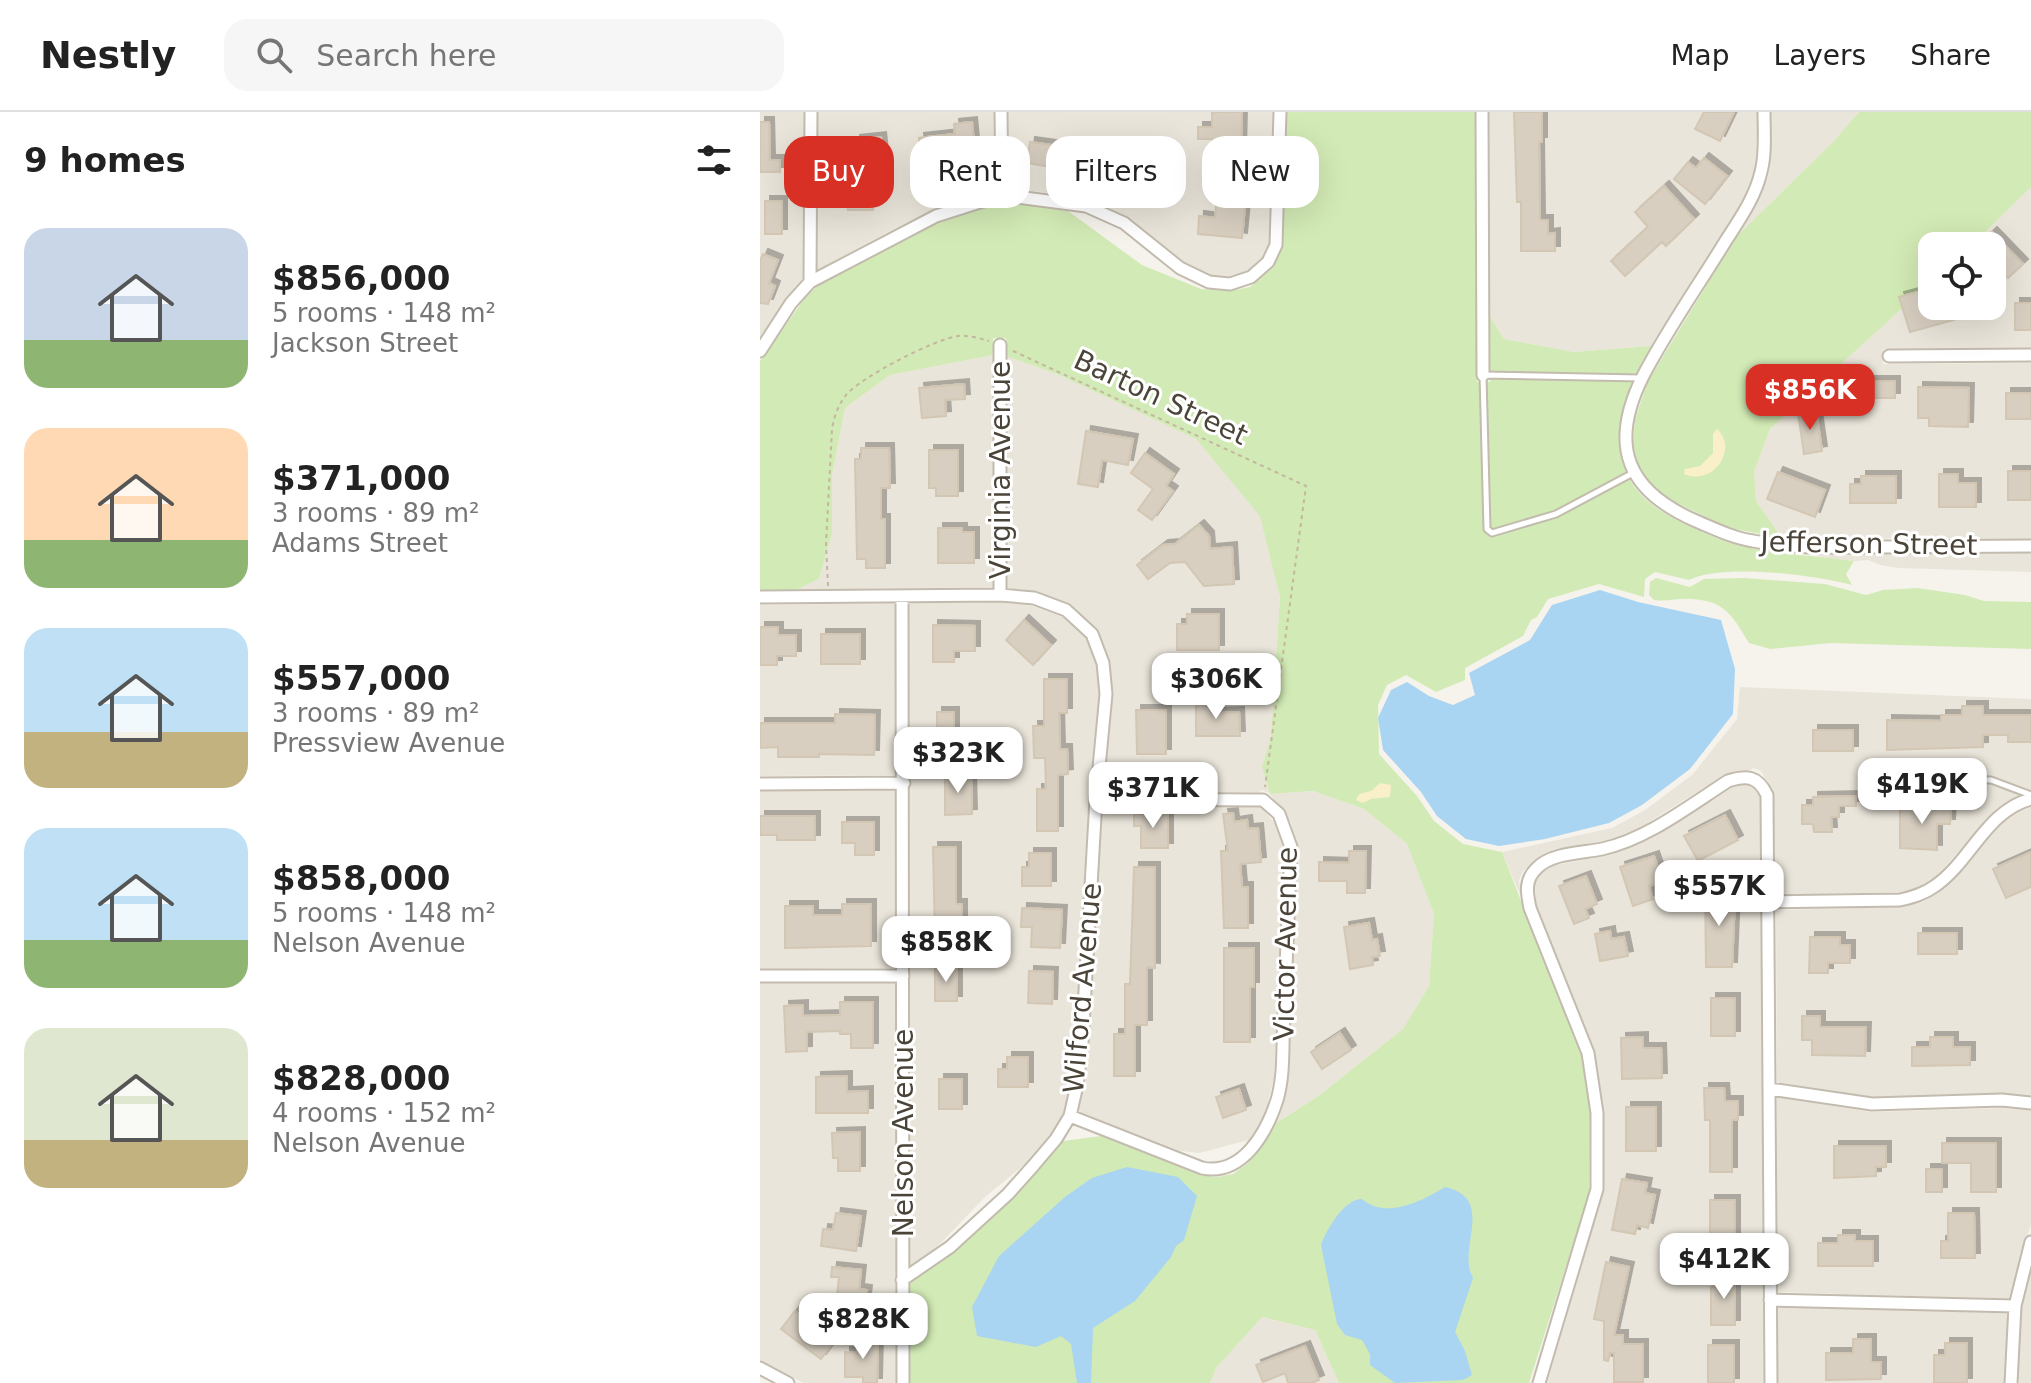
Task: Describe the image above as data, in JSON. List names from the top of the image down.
{
  "streets": {
    "street": [
      "Virginia Avenue",
      "Jefferson Street",
      "Victor Avenue",
      "Wilford Avenue",
      "Nelson Avenue"
    ],
    "path": ["Barton Street"]
  },
  "crossings": [
    ["Barton Street", "Virginia Avenue"],
    ["Barton Street", "Victor Avenue"],
    ["Virginia Avenue", "Wilford Avenue"],
    ["Victor Avenue", "Wilford Avenue"],
    ["Wilford Avenue", "Nelson Avenue"]
  ],
  "page": {
    "header": "Nestly",
    "search": "Search here",
    "nav": ["Map", "Layers", "Share"],
    "heading": "9 homes",
    "chip": [
      "Buy",
      "Rent",
      "Filters",
      "New"
    ],
    "list": [
      {
        "name": "$856,000",
        "note": "5 rooms · 148 m² · Jackson Street"
      },
      {
        "name": "$371,000",
        "note": "3 rooms · 89 m² · Adams Street"
      },
      {
        "name": "$557,000",
        "note": "3 rooms · 89 m² · Pressview Avenue"
      },
      {
        "name": "$858,000",
        "note": "5 rooms · 148 m² · Nelson Avenue"
      },
      {
        "name": "$828,000",
        "note": "4 rooms · 152 m² · Nelson Avenue"
      }
    ],
    "price": [
      "$856K",
      "$306K",
      "$323K",
      "$419K",
      "$371K",
      "$557K",
      "$858K",
      "$412K",
      "$828K"
    ]
  }
}
